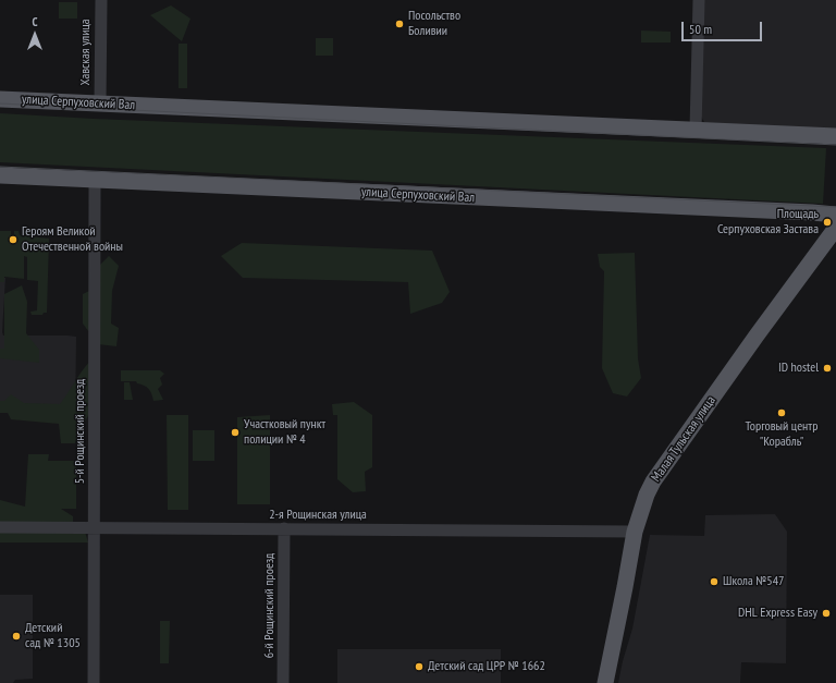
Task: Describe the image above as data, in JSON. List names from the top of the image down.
{
  "streets": {
    "main road": ["улица Серпуховский Вал", "Малая Тульская улица"],
    "street": [
      "Хавская улица",
      "5-й Рощинский проезд",
      "2-я Рощинская улица",
      "6-й Рощинский проезд"
    ]
  },
  "crossings": [
    ["Хавская улица", "улица Серпуховский Вал"],
    ["улица Серпуховский Вал", "5-й Рощинский проезд"],
    ["5-й Рощинский проезд", "2-я Рощинская улица"],
    ["Малая Тульская улица", "2-я Рощинская улица"],
    ["2-я Рощинская улица", "6-й Рощинский проезд"]
  ],
  "places": [
    "Посольство Боливии",
    "Площадь Серпуховская Застава",
    "Героям Великой Отечественной войны",
    "ID hostel",
    "Торговый центр \"Корабль\"",
    "Участковый пункт полиции № 4",
    "Школа №547",
    "DHL Express Easy",
    "Детский сад № 1305",
    "Детский сад ЦРР № 1662"
  ],
  "scale_bar": "50 m",
  "north": "top"
}
